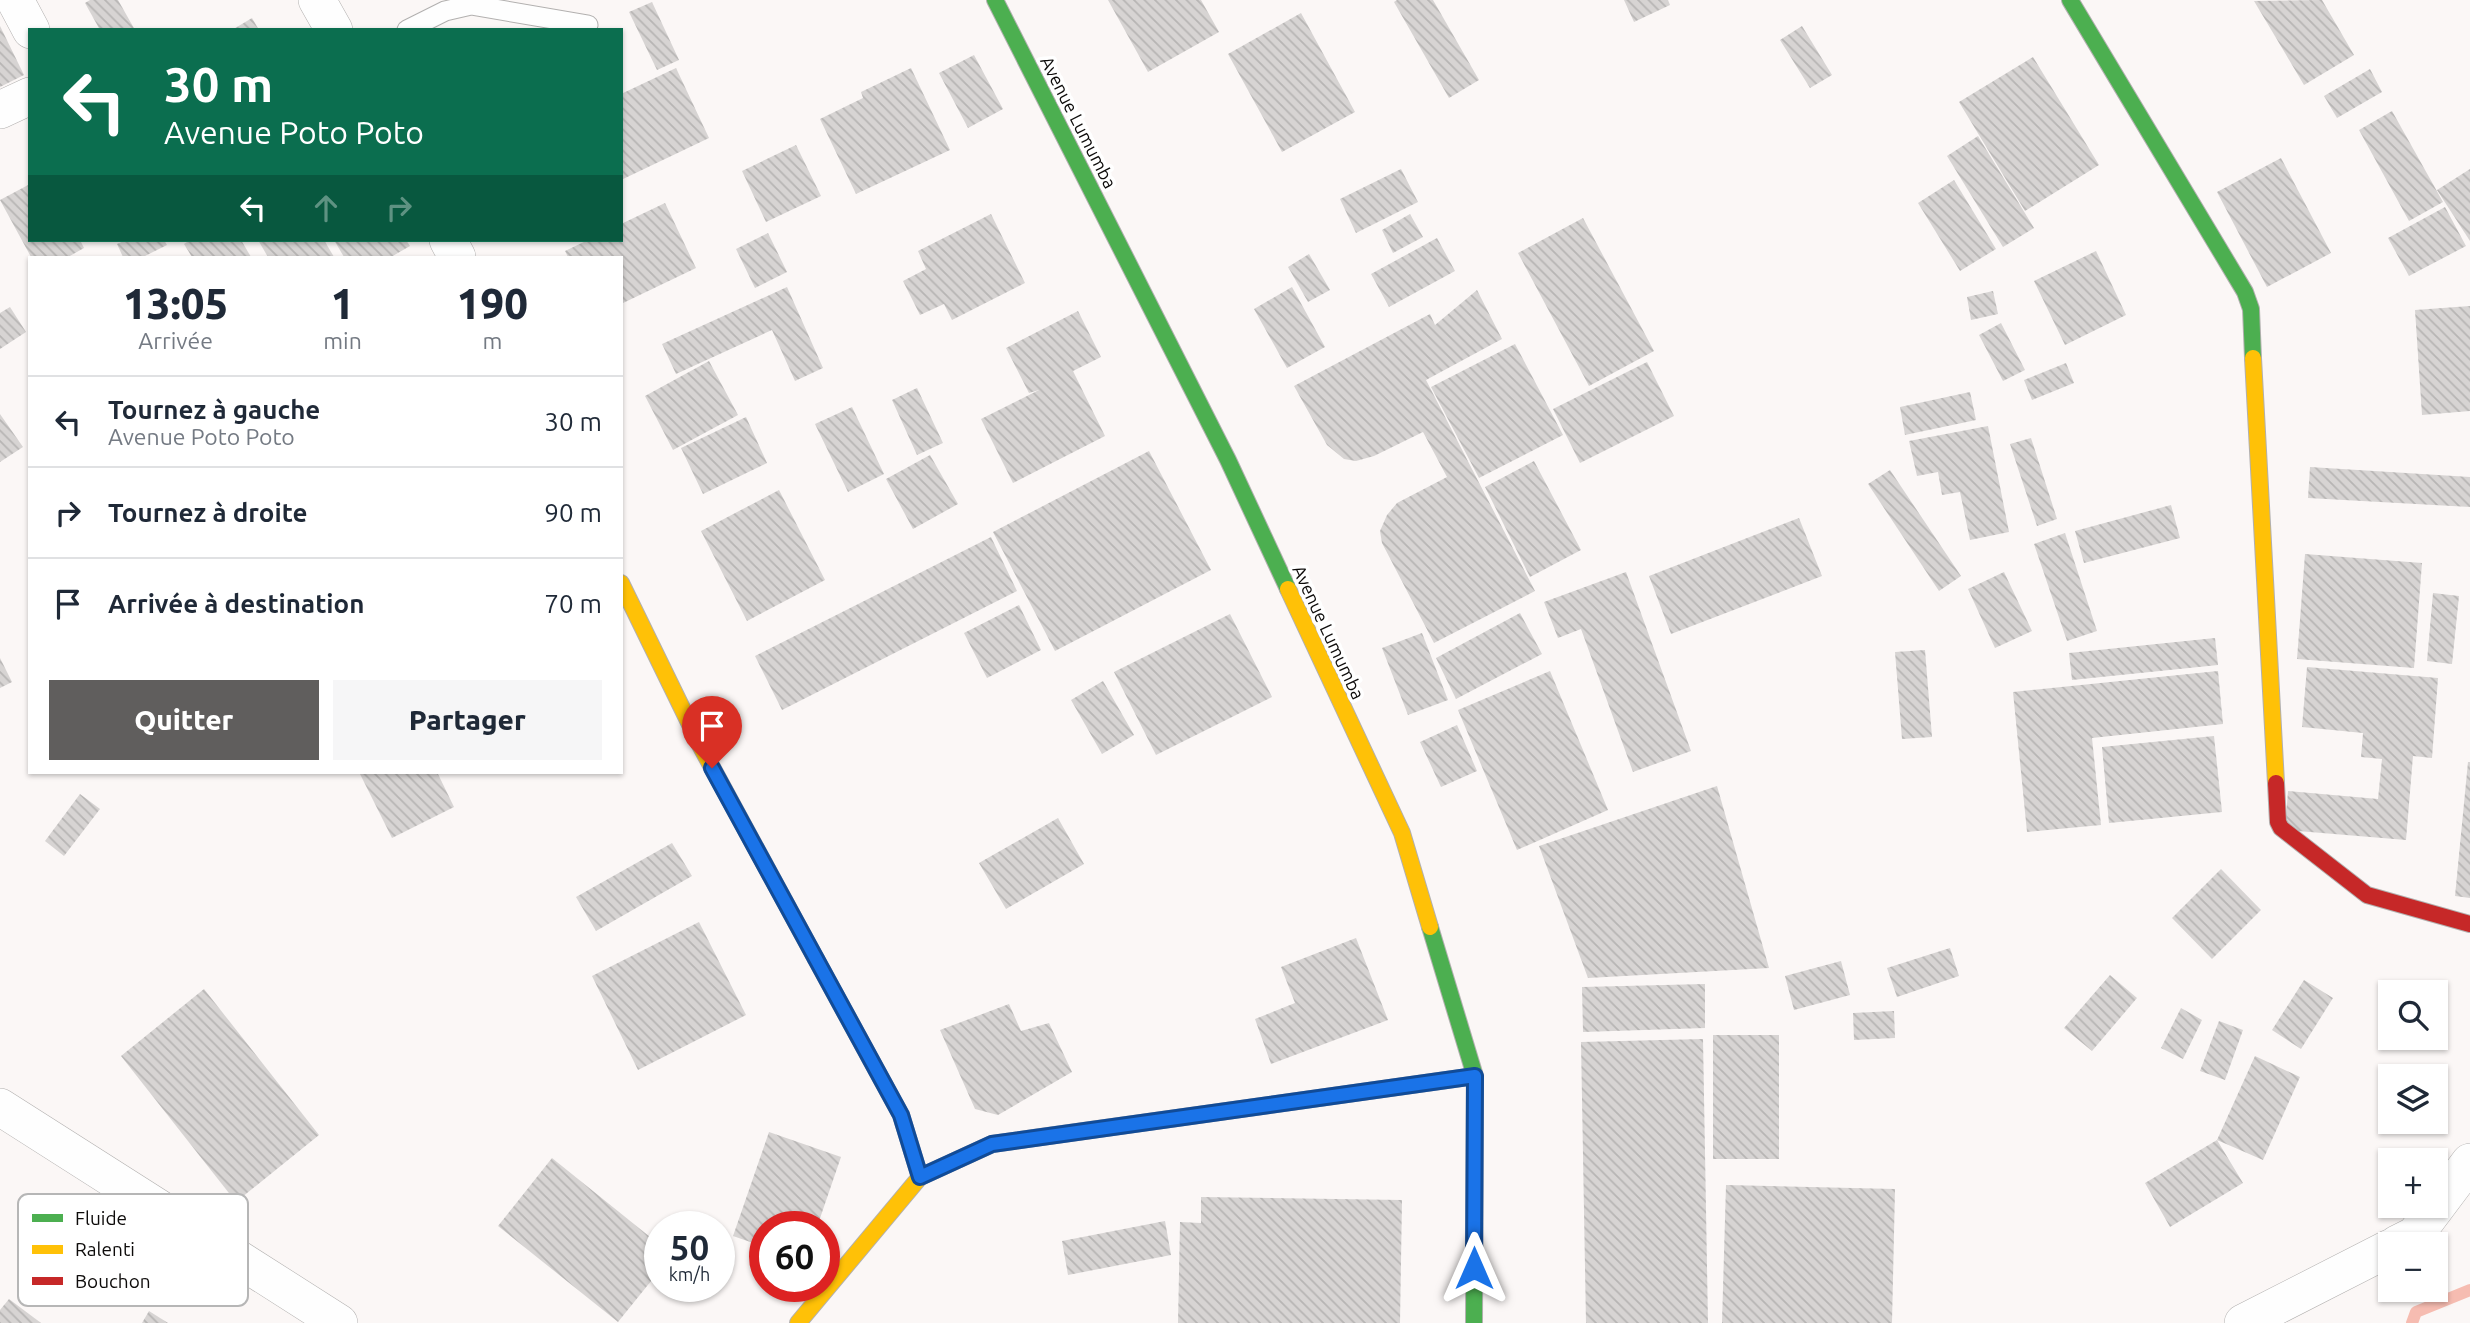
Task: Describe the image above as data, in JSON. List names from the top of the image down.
{
  "streets": {
    "street": ["Avenue Lumumba"]
  },
  "legend": ["Fluide", "Ralenti", "Bouchon"],
  "page": {
    "turn": ["30 m", "Avenue Poto Poto"],
    "eta": [
      "13:05",
      "Arrivée",
      "1",
      "min",
      "190",
      "m"
    ],
    "list": [
      {
        "name": "Tournez à gauche",
        "note": "Avenue Poto Poto",
        "value": "30 m"
      },
      {
        "name": "Tournez à droite",
        "value": "90 m"
      },
      {
        "name": "Arrivée à destination",
        "value": "70 m"
      }
    ],
    "buttons": ["Quitter", "Partager"],
    "map_buttons": ["+", "−"],
    "speed": "50 km/h",
    "limit": "60"
  }
}
